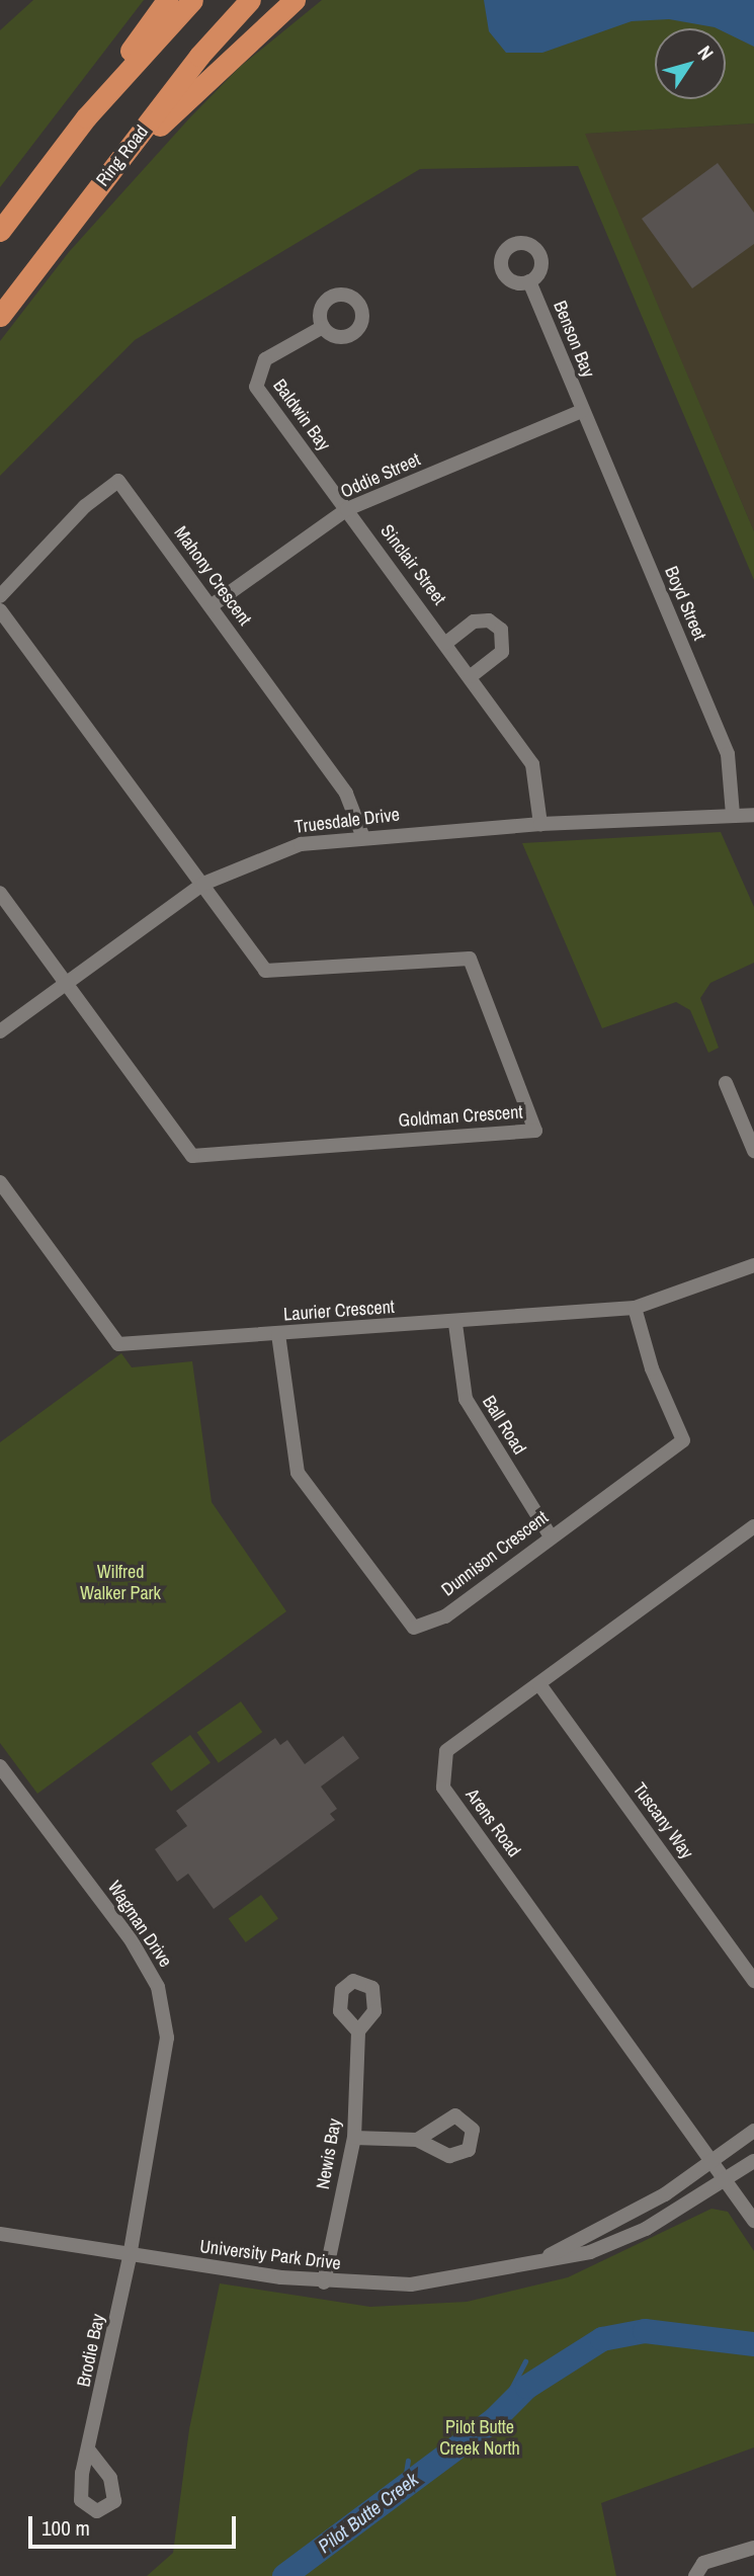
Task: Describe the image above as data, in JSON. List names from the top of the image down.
{
  "streets": {
    "highway": ["Ring Road"],
    "street": [
      "Benson Bay",
      "Baldwin Bay",
      "Oddie Street",
      "Sinclair Street",
      "Mahony Crescent",
      "Boyd Street",
      "Truesdale Drive",
      "Goldman Crescent",
      "Laurier Crescent",
      "Ball Road",
      "Dunnison Crescent",
      "Tuscany Way",
      "Arens Road",
      "Wagman Drive",
      "Newis Bay",
      "University Park Drive",
      "Brodie Bay"
    ]
  },
  "crossings": [
    ["Benson Bay", "Oddie Street"],
    ["Benson Bay", "Boyd Street"],
    ["Baldwin Bay", "Oddie Street"],
    ["Baldwin Bay", "Sinclair Street"],
    ["Oddie Street", "Sinclair Street"],
    ["Oddie Street", "Mahony Crescent"],
    ["Oddie Street", "Boyd Street"],
    ["Sinclair Street", "Truesdale Drive"],
    ["Mahony Crescent", "Truesdale Drive"],
    ["Boyd Street", "Truesdale Drive"],
    ["Truesdale Drive", "Goldman Crescent"],
    ["Laurier Crescent", "Ball Road"],
    ["Laurier Crescent", "Dunnison Crescent"],
    ["Ball Road", "Dunnison Crescent"],
    ["Tuscany Way", "Arens Road"],
    ["Arens Road", "University Park Drive"],
    ["Wagman Drive", "University Park Drive"],
    ["Wagman Drive", "Brodie Bay"],
    ["Newis Bay", "University Park Drive"],
    ["University Park Drive", "Brodie Bay"]
  ],
  "water": ["Pilot Butte Creek"],
  "parks": ["Wilfred Walker Park", "Pilot Butte Creek North"],
  "scale_bar": "100 m",
  "north": "top right"
}
